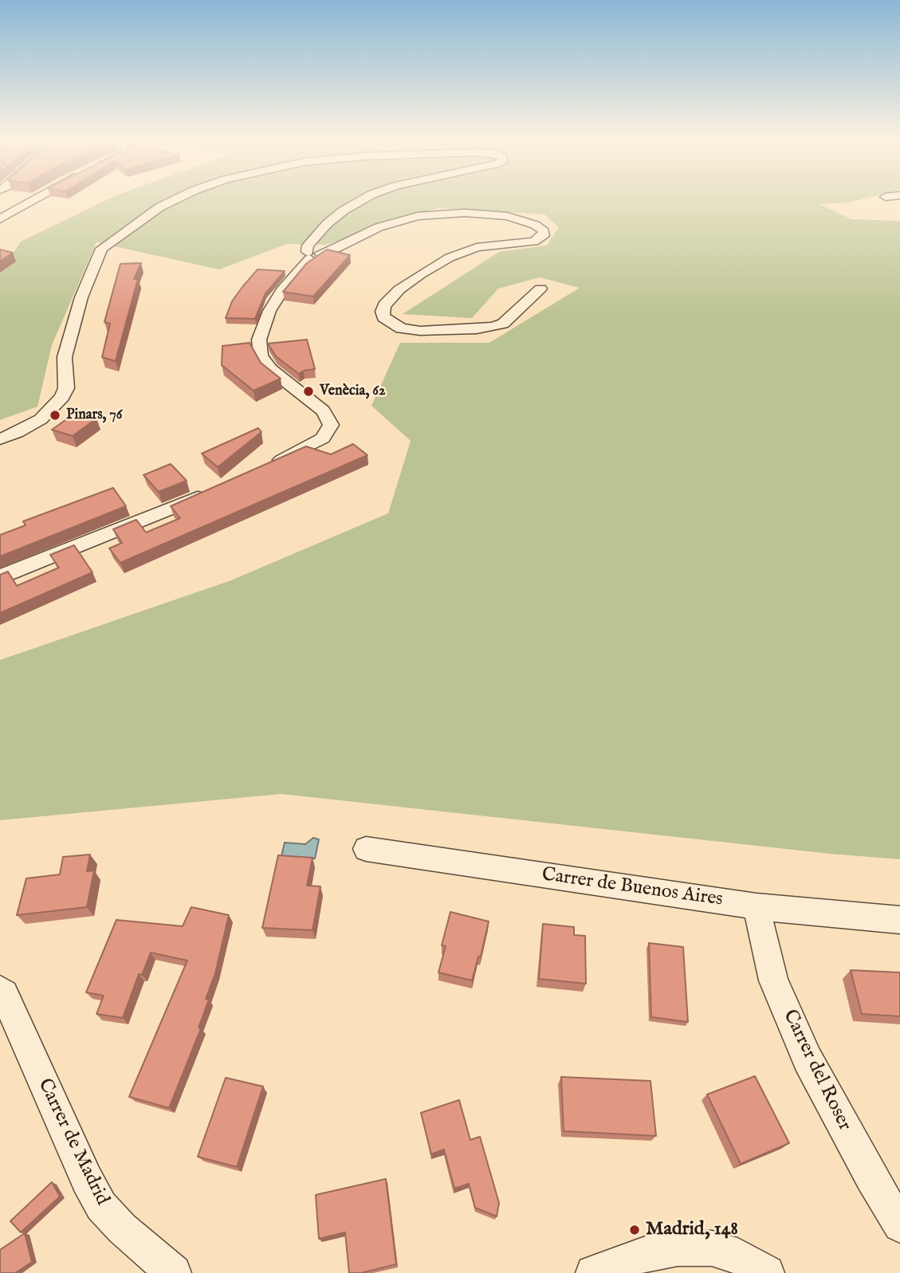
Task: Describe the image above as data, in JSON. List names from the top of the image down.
{
  "streets": {
    "street": ["Carrer de Buenos Aires", "Carrer del Roser", "Carrer de Madrid"]
  },
  "crossings": [
    ["Carrer de Buenos Aires", "Carrer del Roser"]
  ],
  "places": ["Venècia, 62", "Pinars, 76", "Madrid, 148"]
}
